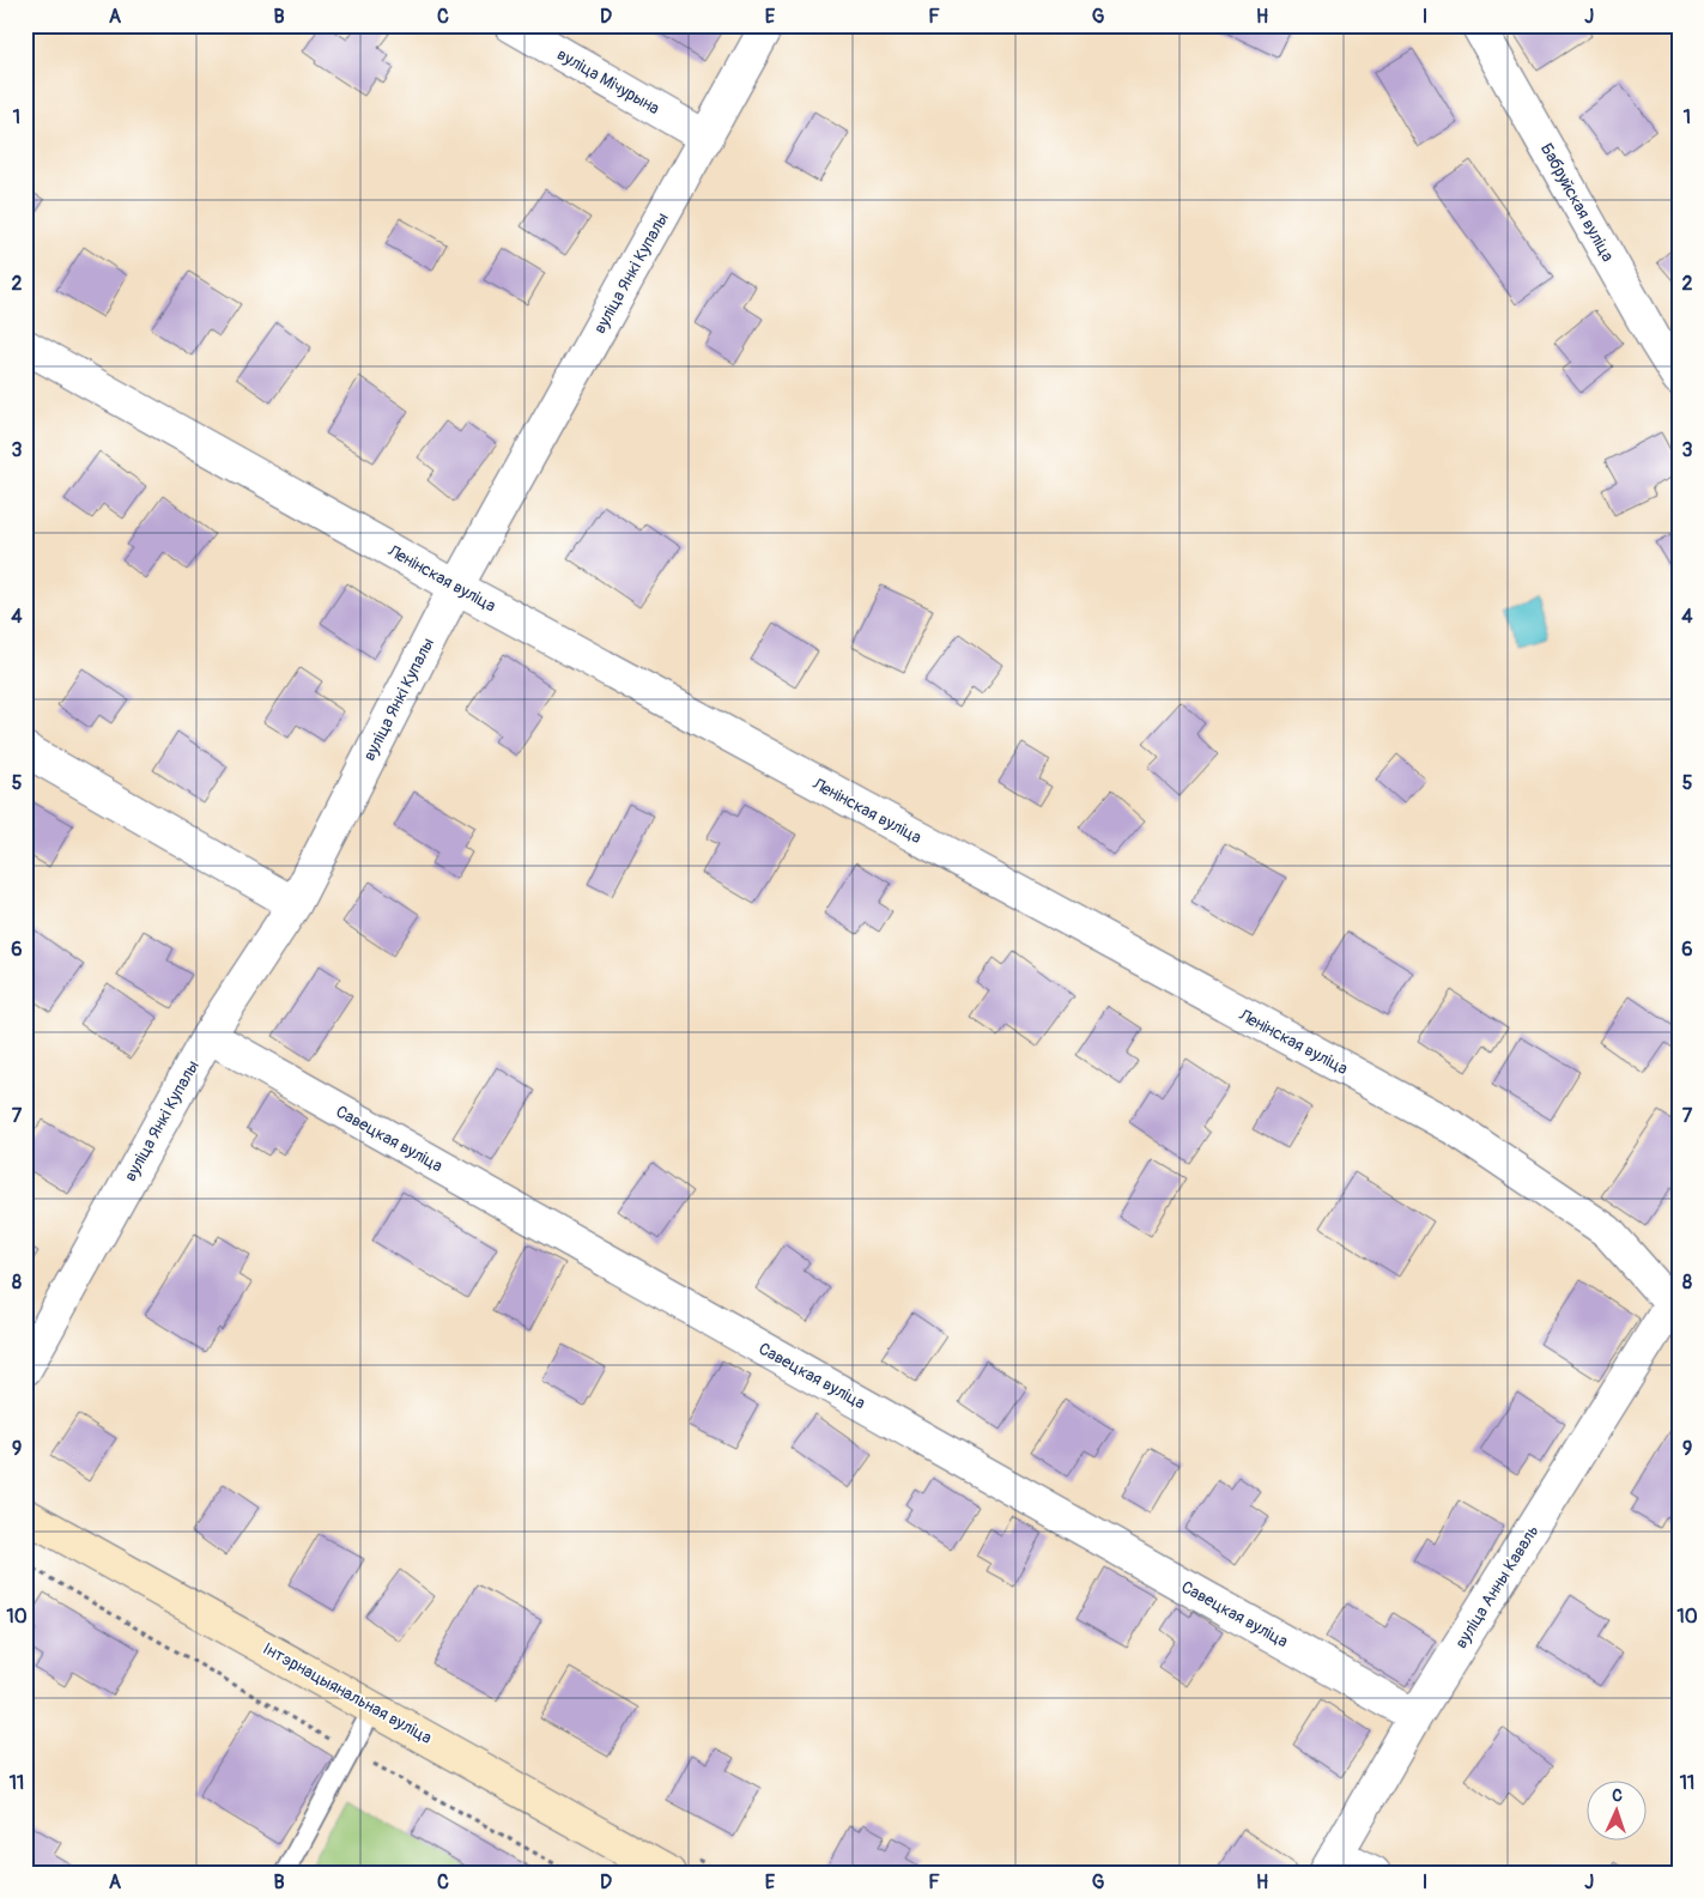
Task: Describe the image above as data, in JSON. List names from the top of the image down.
{
  "streets": {
    "street": [
      "вуліца Мічурына",
      "Бабруйская вуліца",
      "вуліца Янкі Купалы",
      "Ленінская вуліца",
      "Савецкая вуліца",
      "вуліца Анны Каваль",
      "Інтэрнацыянальная вуліца"
    ]
  },
  "crossings": [
    ["вуліца Мічурына", "вуліца Янкі Купалы"],
    ["вуліца Янкі Купалы", "Ленінская вуліца"],
    ["вуліца Янкі Купалы", "Савецкая вуліца"],
    ["Ленінская вуліца", "вуліца Анны Каваль"],
    ["Савецкая вуліца", "вуліца Анны Каваль"]
  ],
  "north": "top",
  "grid": {
    "columns": [
      "A",
      "B",
      "C",
      "D",
      "E",
      "F",
      "G",
      "H",
      "I",
      "J"
    ],
    "rows": [
      "1",
      "2",
      "3",
      "4",
      "5",
      "6",
      "7",
      "8",
      "9",
      "10",
      "11"
    ]
  }
}
